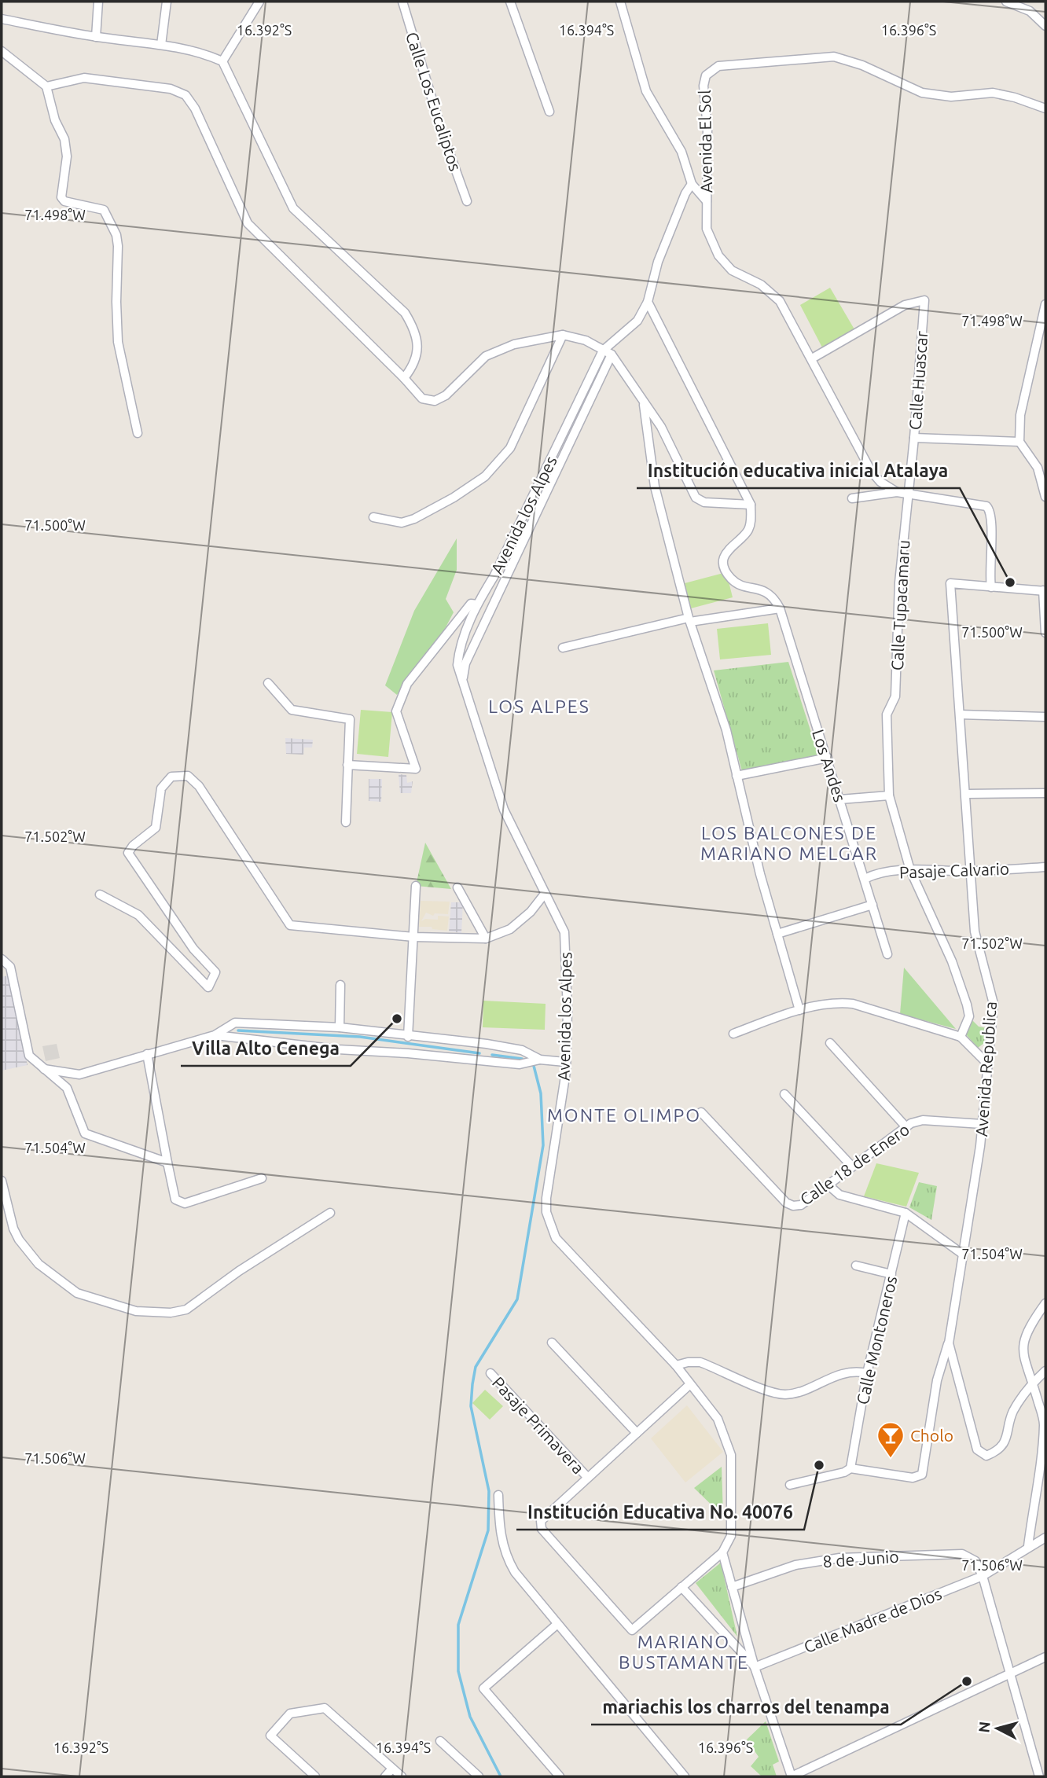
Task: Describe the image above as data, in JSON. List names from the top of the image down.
{
  "streets": {
    "street": [
      "Calle Los Eucaliptos",
      "Avenida El Sol",
      "Calle Huascar",
      "Avenida los Alpes",
      "Calle Tupacamaru",
      "Los Andes",
      "Pasaje Calvario",
      "Avenida Republica",
      "Calle 18 de Enero",
      "Calle Montoneros",
      "Pasaje Primavera",
      "8 de Junio",
      "Calle Madre de Dios"
    ]
  },
  "crossings": [
    ["Avenida El Sol", "Calle Huascar"],
    ["Calle Huascar", "Calle Tupacamaru"],
    ["Los Andes", "Pasaje Calvario"],
    ["Pasaje Calvario", "Avenida Republica"],
    ["Avenida Republica", "Calle 18 de Enero"],
    ["8 de Junio", "Calle Madre de Dios"]
  ],
  "districts": [
    "LOS ALPES",
    "LOS BALCONES DE MARIANO MELGAR",
    "MONTE OLIMPO",
    "MARIANO BUSTAMANTE"
  ],
  "places": {
    "other": [
      "Institución educativa inicial Atalaya",
      "Villa Alto Cenega",
      "Institución Educativa No. 40076",
      "mariachis los charros del tenampa"
    ],
    "bar": ["Cholo"]
  },
  "north": "left",
  "coordinates": [
    "16.392°S",
    "16.394°S",
    "16.396°S",
    "71.498°W",
    "71.500°W",
    "71.502°W",
    "71.504°W",
    "71.506°W"
  ]
}
